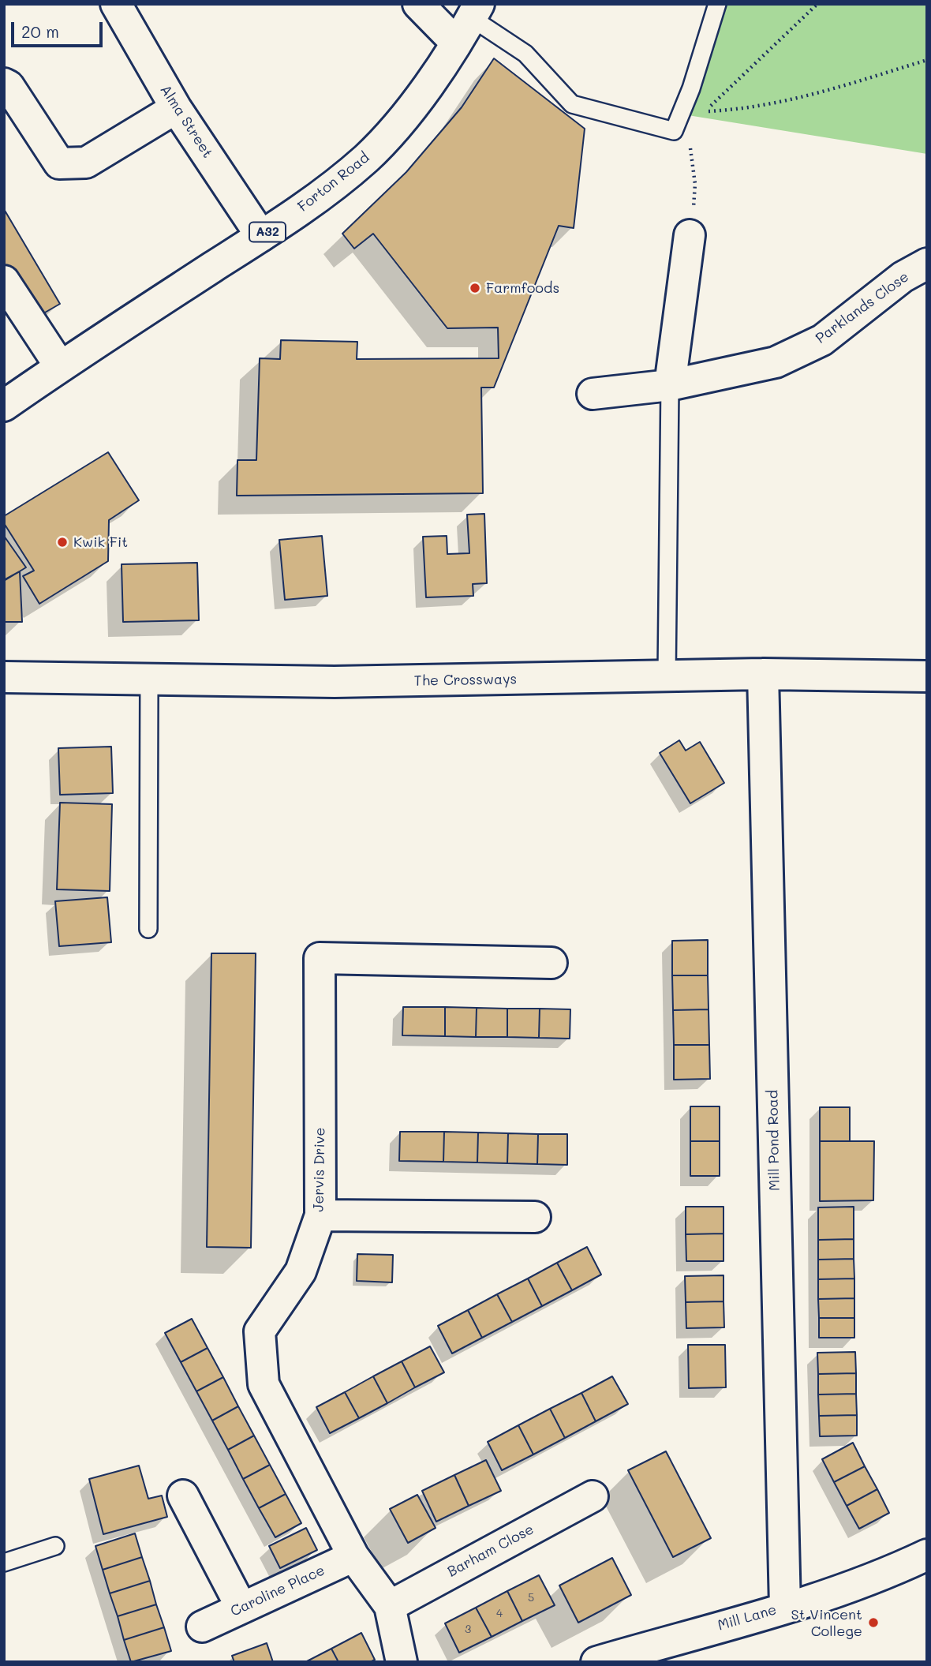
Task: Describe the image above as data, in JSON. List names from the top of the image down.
{
  "streets": {
    "street": [
      "Alma Street",
      "Forton Road",
      "A32",
      "Parklands Close",
      "The Crossways",
      "Mill Pond Road",
      "Jervis Drive",
      "Barham Close",
      "Caroline Place",
      "Mill Lane"
    ]
  },
  "crossings": [
    ["Alma Street", "Forton Road"],
    ["The Crossways", "Mill Pond Road"],
    ["Mill Pond Road", "Mill Lane"],
    ["Jervis Drive", "Barham Close"],
    ["Jervis Drive", "Caroline Place"]
  ],
  "places": ["Farmfoods", "Kwik Fit", "St Vincent College"],
  "house_numbers": ["5", "4", "3"],
  "scale_bar": "20 m"
}
